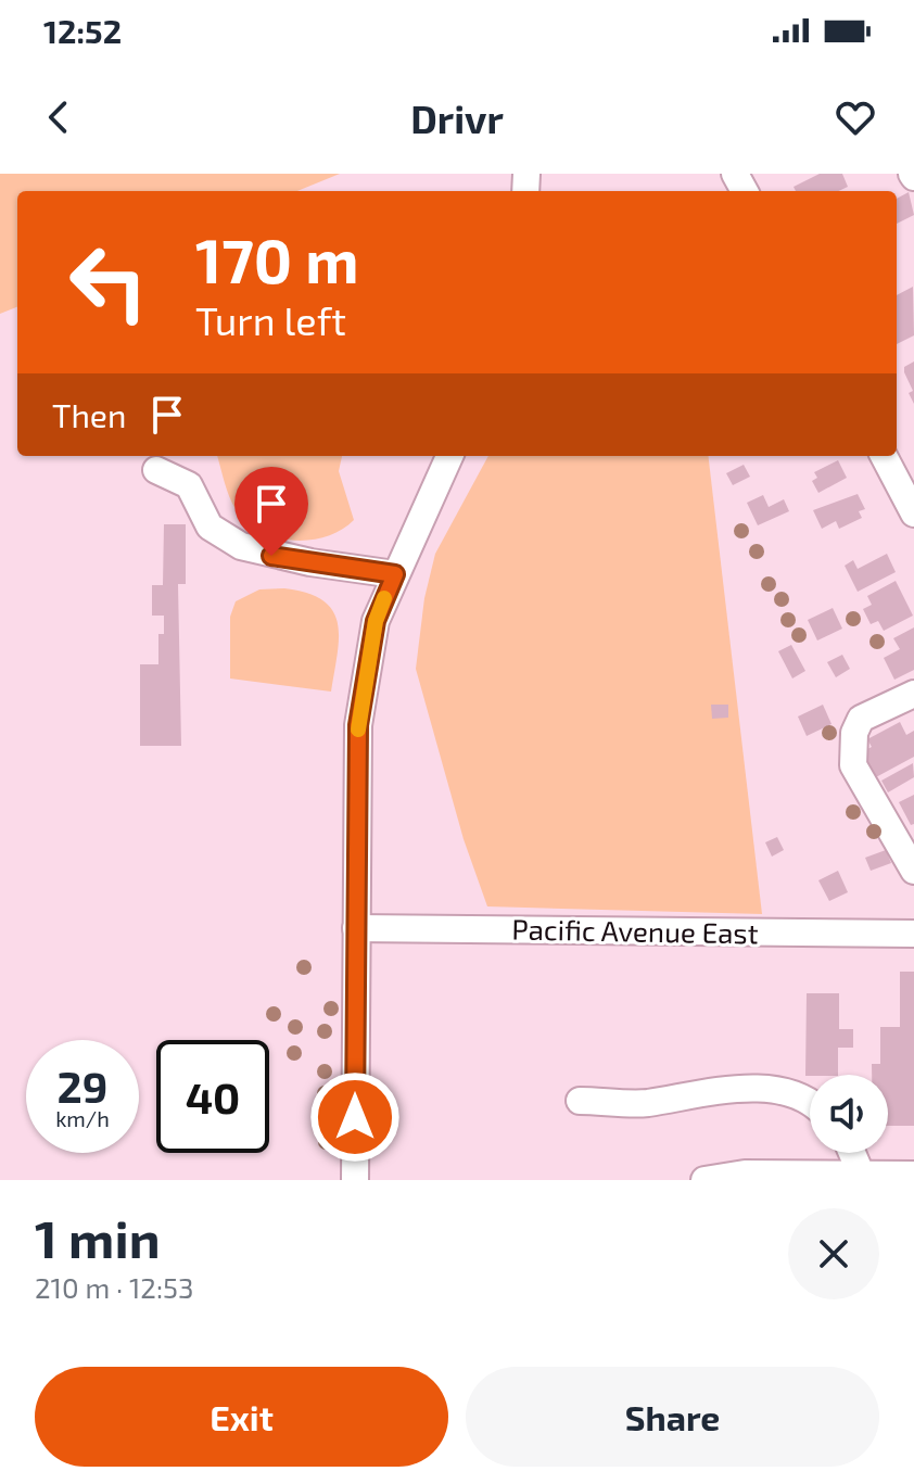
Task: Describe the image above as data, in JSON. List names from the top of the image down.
{
  "streets": {
    "street": ["Pacific Avenue East"]
  },
  "page": {
    "status": "12:52",
    "header": "Drivr",
    "turn": ["170 m", "Turn left"],
    "then": "Then",
    "speed": "29 km/h",
    "limit": "40",
    "heading": ["1 min", "210 m · 12:53"],
    "buttons": ["Exit", "Share"]
  }
}
